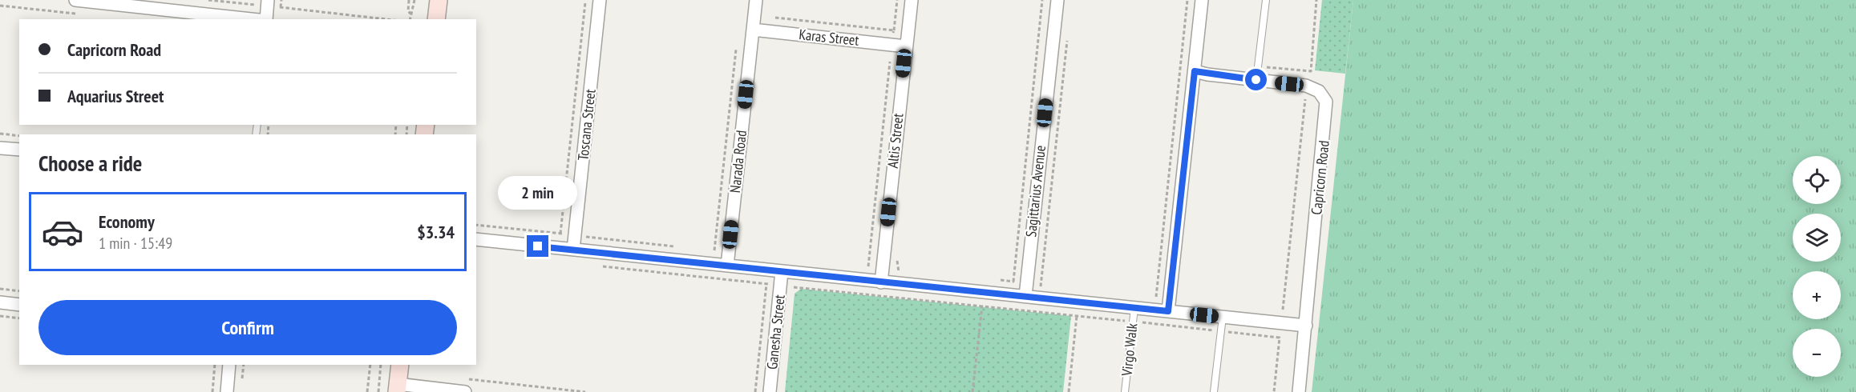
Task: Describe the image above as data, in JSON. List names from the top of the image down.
{
  "streets": {
    "street": [
      "Karas Street",
      "Toscana Street",
      "Altis Street",
      "Narada Road",
      "Capricorn Road",
      "Sagittarius Avenue",
      "Ganesha Street"
    ],
    "lane": ["Virgo Walk"]
  },
  "crossings": [
    ["Karas Street", "Altis Street"],
    ["Karas Street", "Narada Road"]
  ],
  "page": {
    "banner": ["Capricorn Road", "Aquarius Street"],
    "heading": "Choose a ride",
    "map_buttons": ["+", "−"],
    "bubble": "2 min",
    "list": [
      {
        "name": "Economy",
        "note": "1 min · 15:49",
        "value": "$3.34"
      }
    ],
    "buttons": "Confirm"
  }
}
